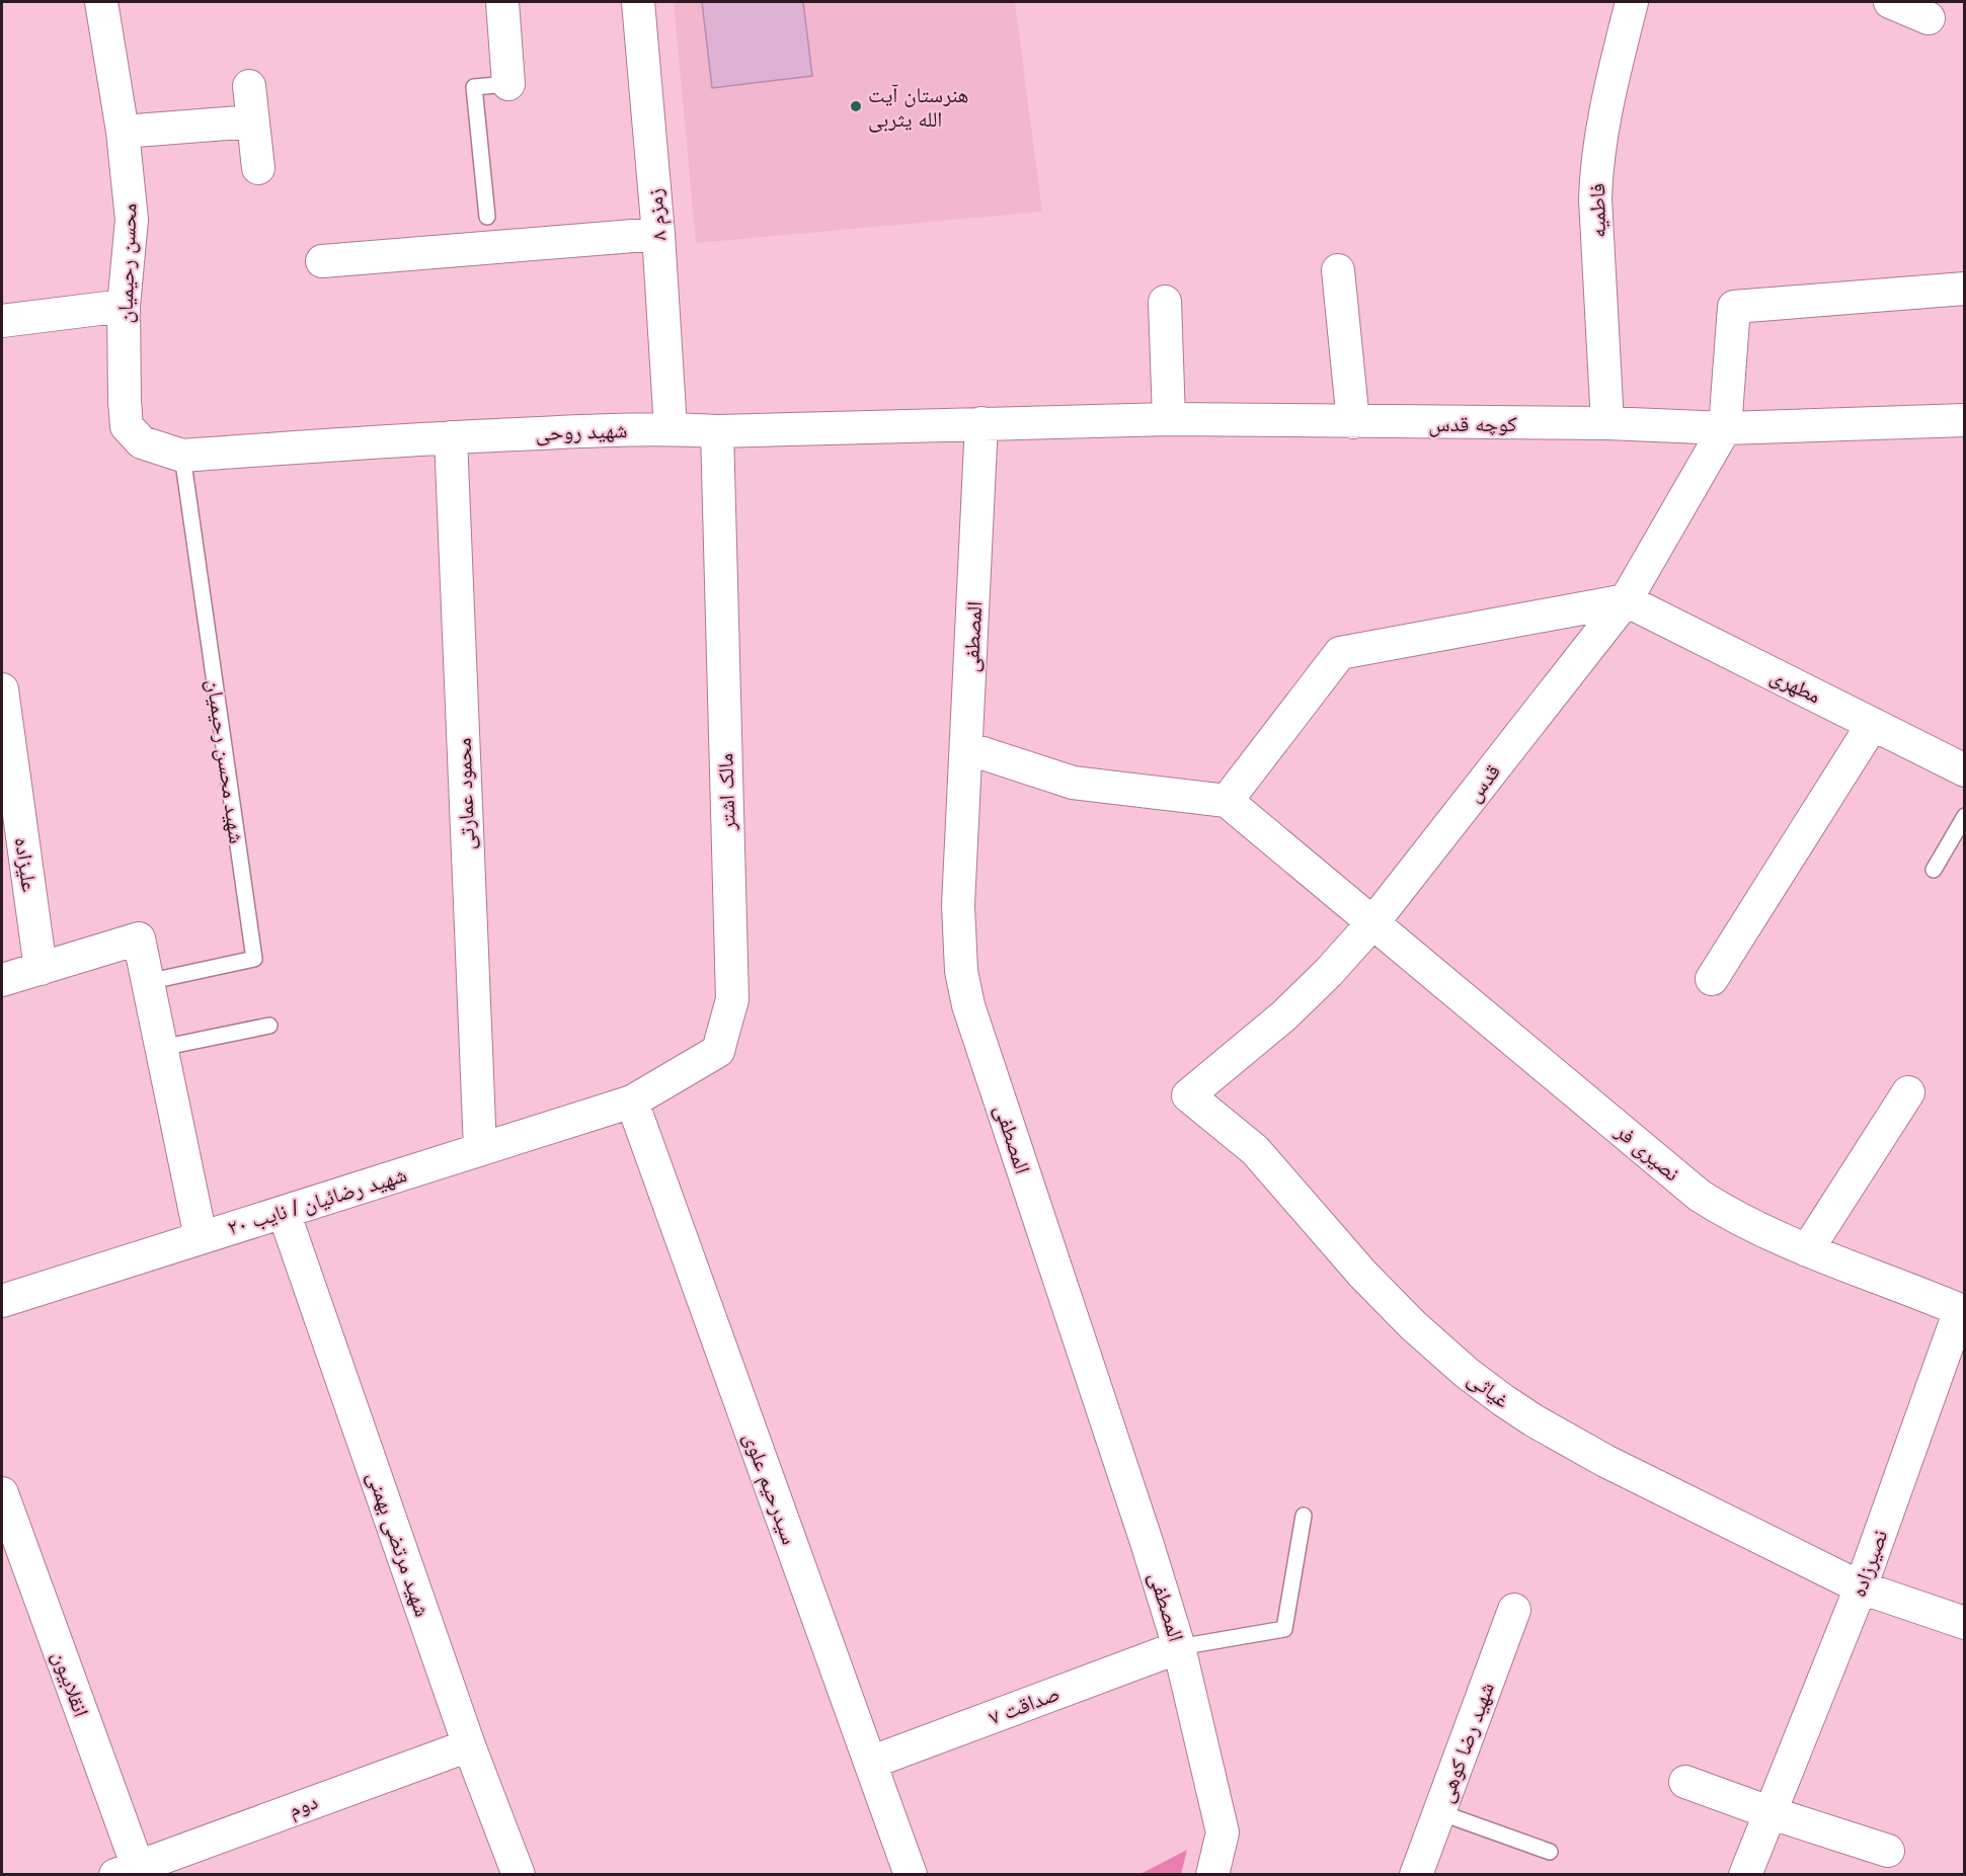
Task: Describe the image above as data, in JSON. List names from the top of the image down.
{
  "streets": {
    "street": [
      "فاطمیه",
      "زمزم ۸",
      "محسن رحیمیان",
      "کوچه قدس",
      "شهید روحی",
      "المصطفی",
      "مطهری",
      "قدس",
      "مالک اشتر",
      "محمود عمارتی",
      "علیزاده",
      "نصیری فر",
      "شهید رضائیان / نایب ۲۰",
      "غیاثی",
      "سیدرحیم علوی",
      "شهید مرتضی بهمنی",
      "نصیرزاده",
      "انقلابیون",
      "صداقت ۷",
      "شهید رضا کوهی",
      "دوم"
    ],
    "lane": ["شهید محسن رحیمیان"]
  },
  "crossings": [
    ["فاطمیه", "کوچه قدس"],
    ["زمزم ۸", "شهید روحی"],
    ["محسن رحیمیان", "شهید روحی"],
    ["محسن رحیمیان", "شهید محسن رحیمیان"],
    ["کوچه قدس", "شهید روحی"],
    ["کوچه قدس", "المصطفی"],
    ["کوچه قدس", "قدس"],
    ["شهید روحی", "المصطفی"],
    ["شهید روحی", "شهید محسن رحیمیان"],
    ["شهید روحی", "مالک اشتر"],
    ["شهید روحی", "محمود عمارتی"],
    ["المصطفی", "صداقت ۷"],
    ["مطهری", "قدس"],
    ["قدس", "نصیری فر"],
    ["قدس", "غیاثی"],
    ["مالک اشتر", "شهید رضائیان / نایب ۲۰"],
    ["مالک اشتر", "سیدرحیم علوی"],
    ["محمود عمارتی", "شهید رضائیان / نایب ۲۰"],
    ["نصیری فر", "نصیرزاده"],
    ["شهید رضائیان / نایب ۲۰", "سیدرحیم علوی"],
    ["شهید رضائیان / نایب ۲۰", "شهید مرتضی بهمنی"],
    ["غیاثی", "نصیرزاده"],
    ["سیدرحیم علوی", "صداقت ۷"],
    ["شهید مرتضی بهمنی", "دوم"],
    ["انقلابیون", "دوم"]
  ],
  "places": ["هنرستان آیت الله یثربی"]
}
